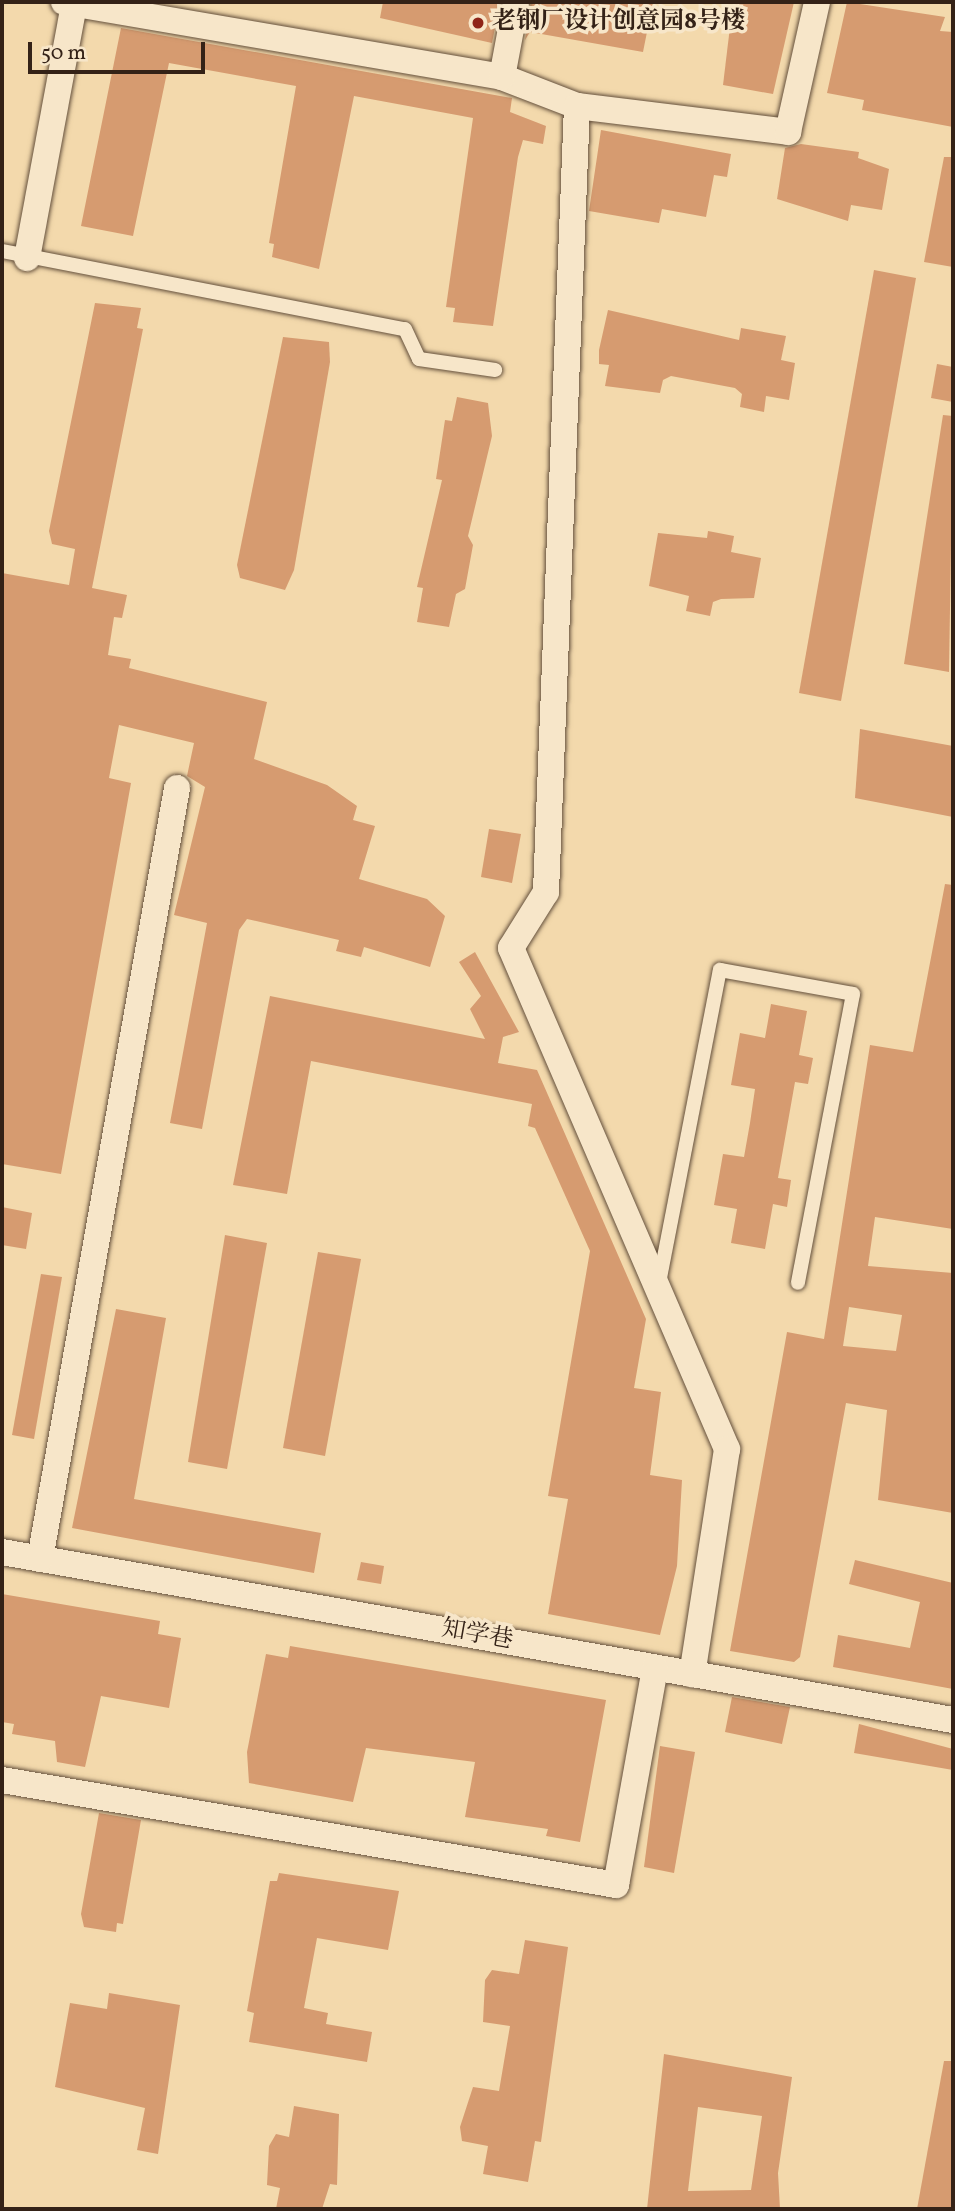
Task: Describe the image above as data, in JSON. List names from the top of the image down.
{
  "streets": {
    "street": ["知学巷"]
  },
  "places": ["老钢厂设计创意园8号楼"],
  "scale_bar": "50 m"
}
